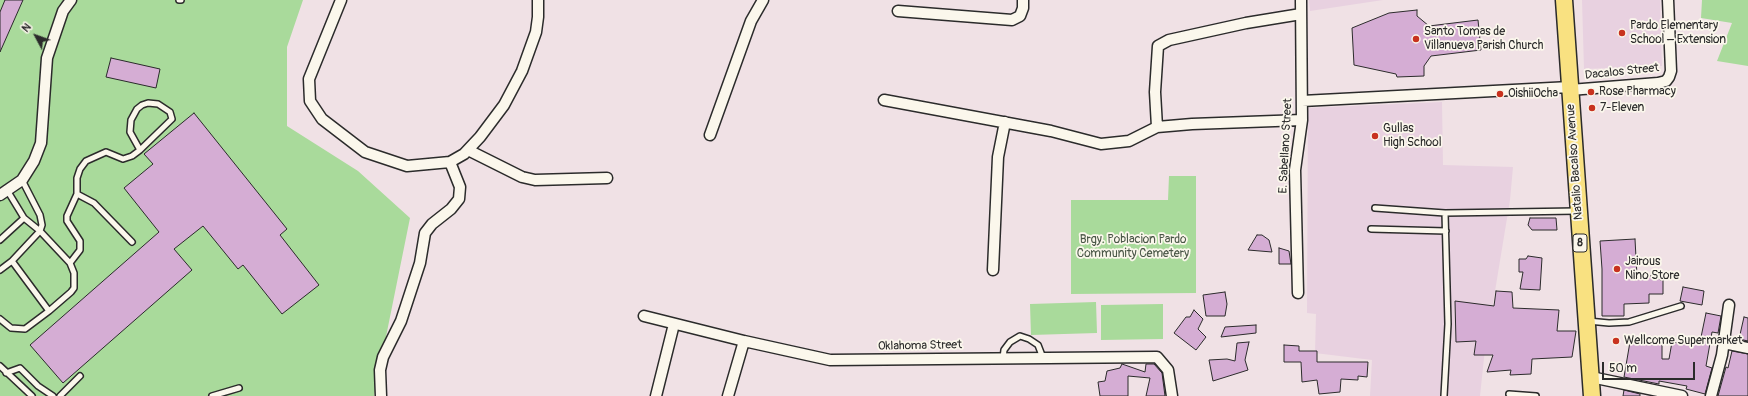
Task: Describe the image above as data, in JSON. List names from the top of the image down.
{
  "streets": {
    "main road": ["Natalio Bacalso Avenue", "8"],
    "street": ["Dacalos Street", "E. Sabellano Street", "Oklahoma Street"]
  },
  "crossings": [
    ["Dacalos Street", "Natalio Bacalso Avenue"]
  ],
  "parks": ["Brgy. Poblacion Pardo Community Cemetery"],
  "places": [
    "Pardo Elementary School – Extension",
    "Santo Tomas de Villanueva Parish Church",
    "Rose Pharmacy",
    "OishiiOcha",
    "7-Eleven",
    "Gullas High School",
    "Jairous Nino Store",
    "Wellcome Supermarket"
  ],
  "scale_bar": "50 m",
  "north": "top left"
}
